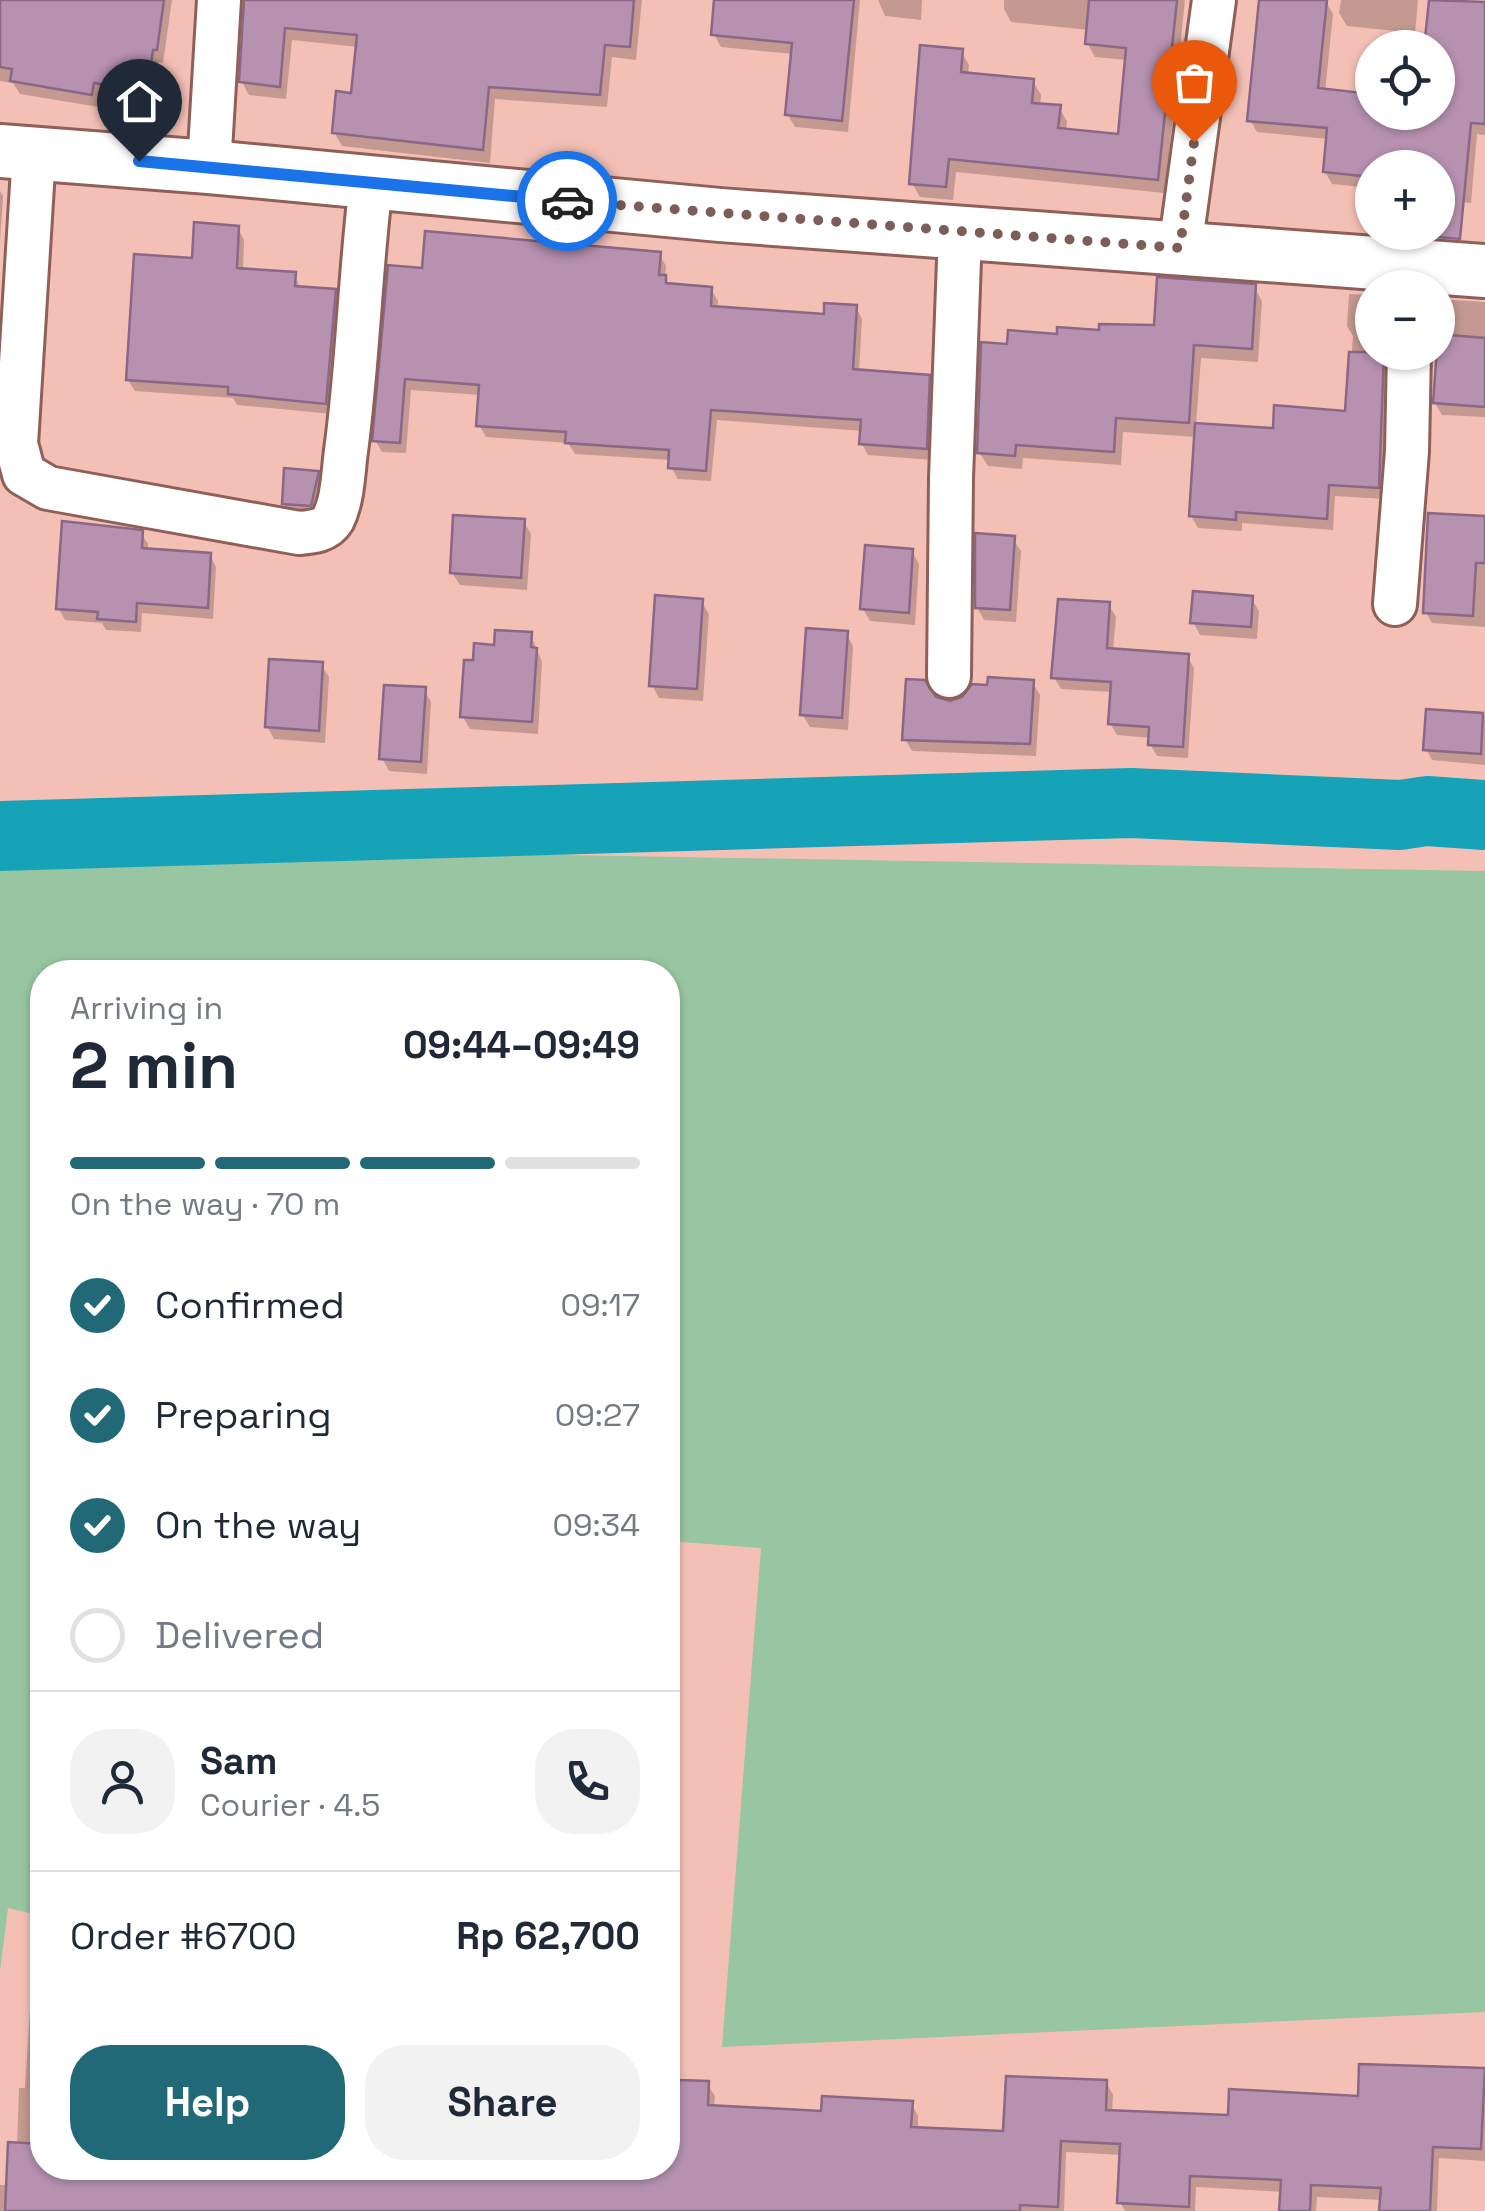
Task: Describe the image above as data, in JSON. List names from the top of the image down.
{
  "page": {
    "map_buttons": ["+", "−"],
    "heading": ["2 min", "Arriving in", "09:44–09:49"],
    "panel": [
      "Sam",
      "Courier · 4.5",
      "Order #6700",
      "Rp 62,700"
    ],
    "bar": "On the way · 70 m",
    "list": [
      ["Confirmed", "09:17"],
      ["Preparing", "09:27"],
      ["On the way", "09:34"],
      "Delivered"
    ],
    "buttons": ["Help", "Share"]
  }
}
